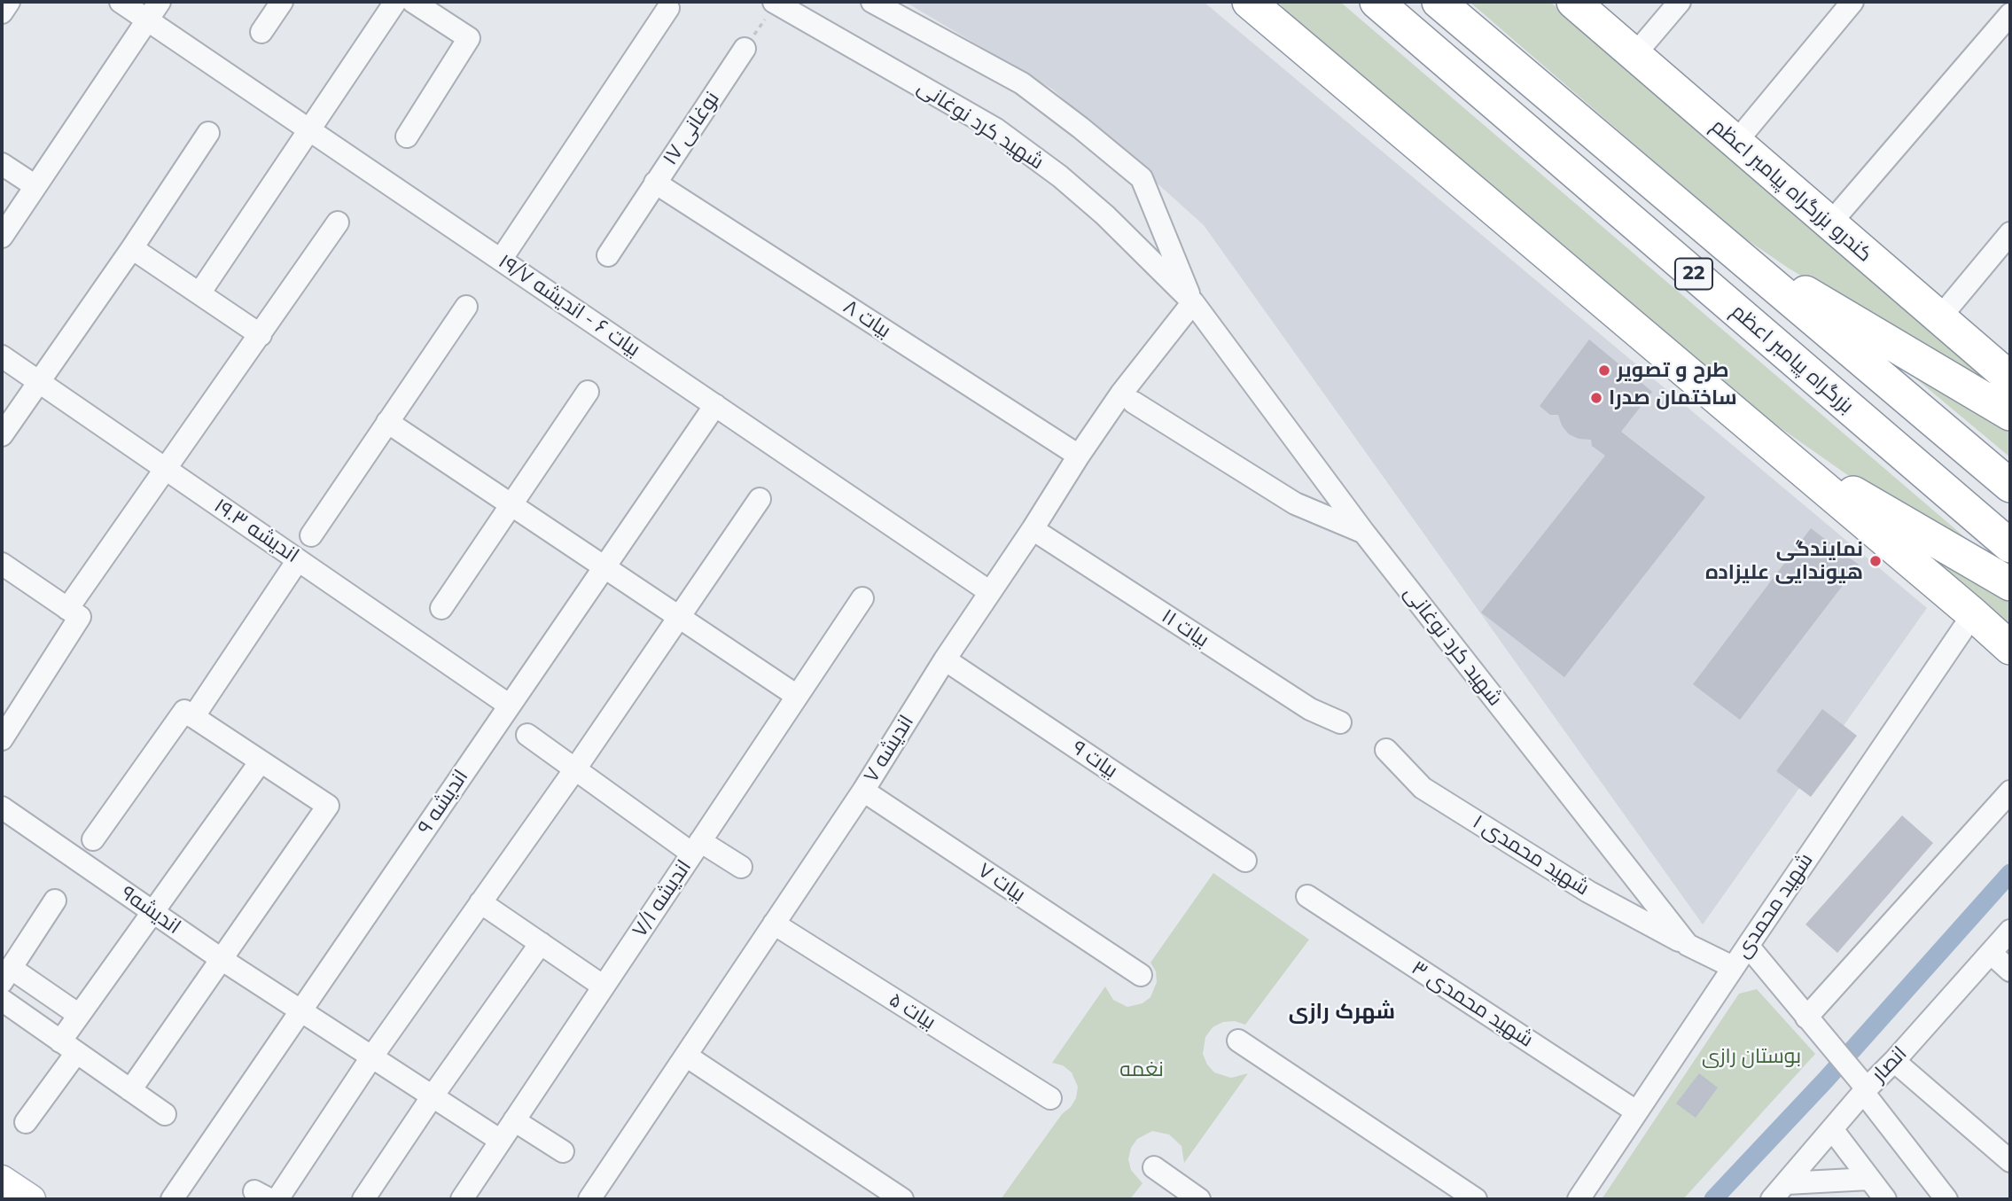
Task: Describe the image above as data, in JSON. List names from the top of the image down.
{
  "streets": {
    "highway": ["کندرو بزرگراه پیامبر اعظم", "22", "بزرگراه پیامبر اعظم"],
    "street": [
      "شهید کرد نوغانی",
      "نوغانی ۱۷",
      "بیات ۶ - اندیشه ۱۹/۷",
      "بیات ۸",
      "اندیشه ۱۹.۳",
      "بیات ۱۱",
      "اندیشه ۷",
      "بیات ۹",
      "اندیشه ۹",
      "شهید محمدی ۱",
      "بیات ۷",
      "اندیشه ۷/۱",
      "شهید محمدی",
      "اندیشه۹",
      "شهید محمدی ۳",
      "بیات ۵",
      "انصار"
    ]
  },
  "crossings": [
    ["شهید کرد نوغانی", "اندیشه ۷"],
    ["شهید کرد نوغانی", "شهید محمدی ۱"],
    ["شهید کرد نوغانی", "شهید محمدی"],
    ["نوغانی ۱۷", "بیات ۸"],
    ["بیات ۶ - اندیشه ۱۹/۷", "اندیشه ۷"],
    ["بیات ۶ - اندیشه ۱۹/۷", "اندیشه ۹"],
    ["بیات ۸", "اندیشه ۷"],
    ["اندیشه ۱۹.۳", "اندیشه ۹"],
    ["بیات ۱۱", "اندیشه ۷"],
    ["اندیشه ۷", "بیات ۹"],
    ["اندیشه ۷", "بیات ۷"],
    ["اندیشه ۷", "بیات ۵"],
    ["اندیشه ۹", "اندیشه۹"],
    ["اندیشه ۷/۱", "اندیشه۹"],
    ["شهید محمدی", "شهید محمدی ۳"]
  ],
  "districts": ["شهرک رازی"],
  "parks": ["بوستان رازی", "نغمه"],
  "places": ["طرح و تصویر", "ساختمان صدرا", "نمایندگی هیوندایی علیزاده"]
}
